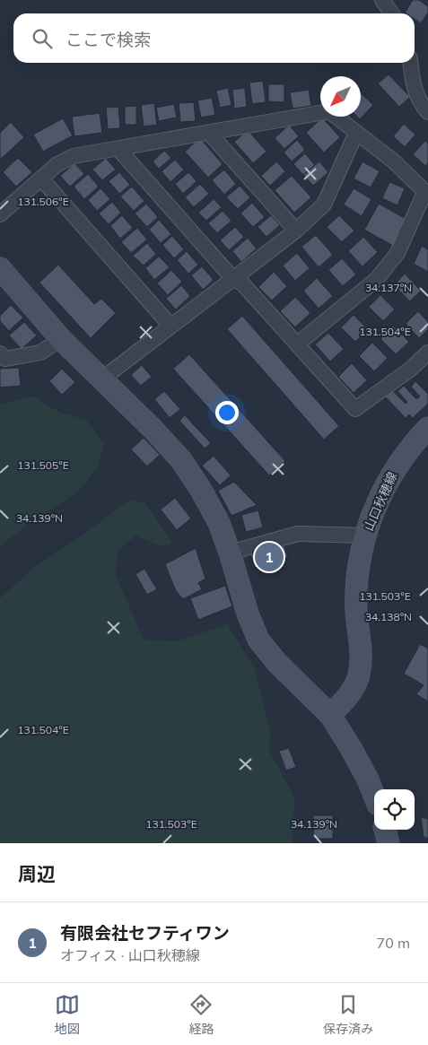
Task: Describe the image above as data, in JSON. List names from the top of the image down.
{
  "streets": {
    "street": ["山口秋穂線"]
  },
  "north": "bottom left",
  "page": {
    "search": "ここで検索",
    "pins": "1",
    "heading": "周辺",
    "list": [
      {
        "mark": "1",
        "name": "有限会社セフティワン",
        "note": "オフィス · 山口秋穂線",
        "value": "70 m"
      }
    ],
    "nav": ["地図", "経路", "保存済み"]
  },
  "coordinates": [
    "131.506°E",
    "34.137°N",
    "131.504°E",
    "131.505°E",
    "34.139°N",
    "131.503°E",
    "34.138°N"
  ]
}
